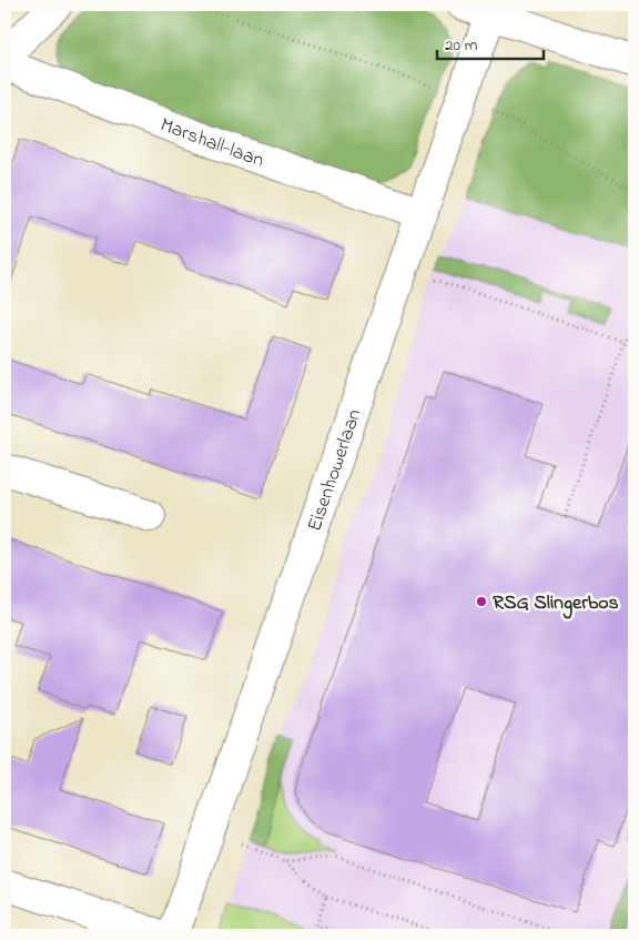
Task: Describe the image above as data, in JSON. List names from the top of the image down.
{
  "streets": {
    "street": ["Marshall-laan", "Eisenhowerlaan"]
  },
  "crossings": [
    ["Marshall-laan", "Eisenhowerlaan"]
  ],
  "places": ["RSG Slingerbos"],
  "scale_bar": "20 m"
}
